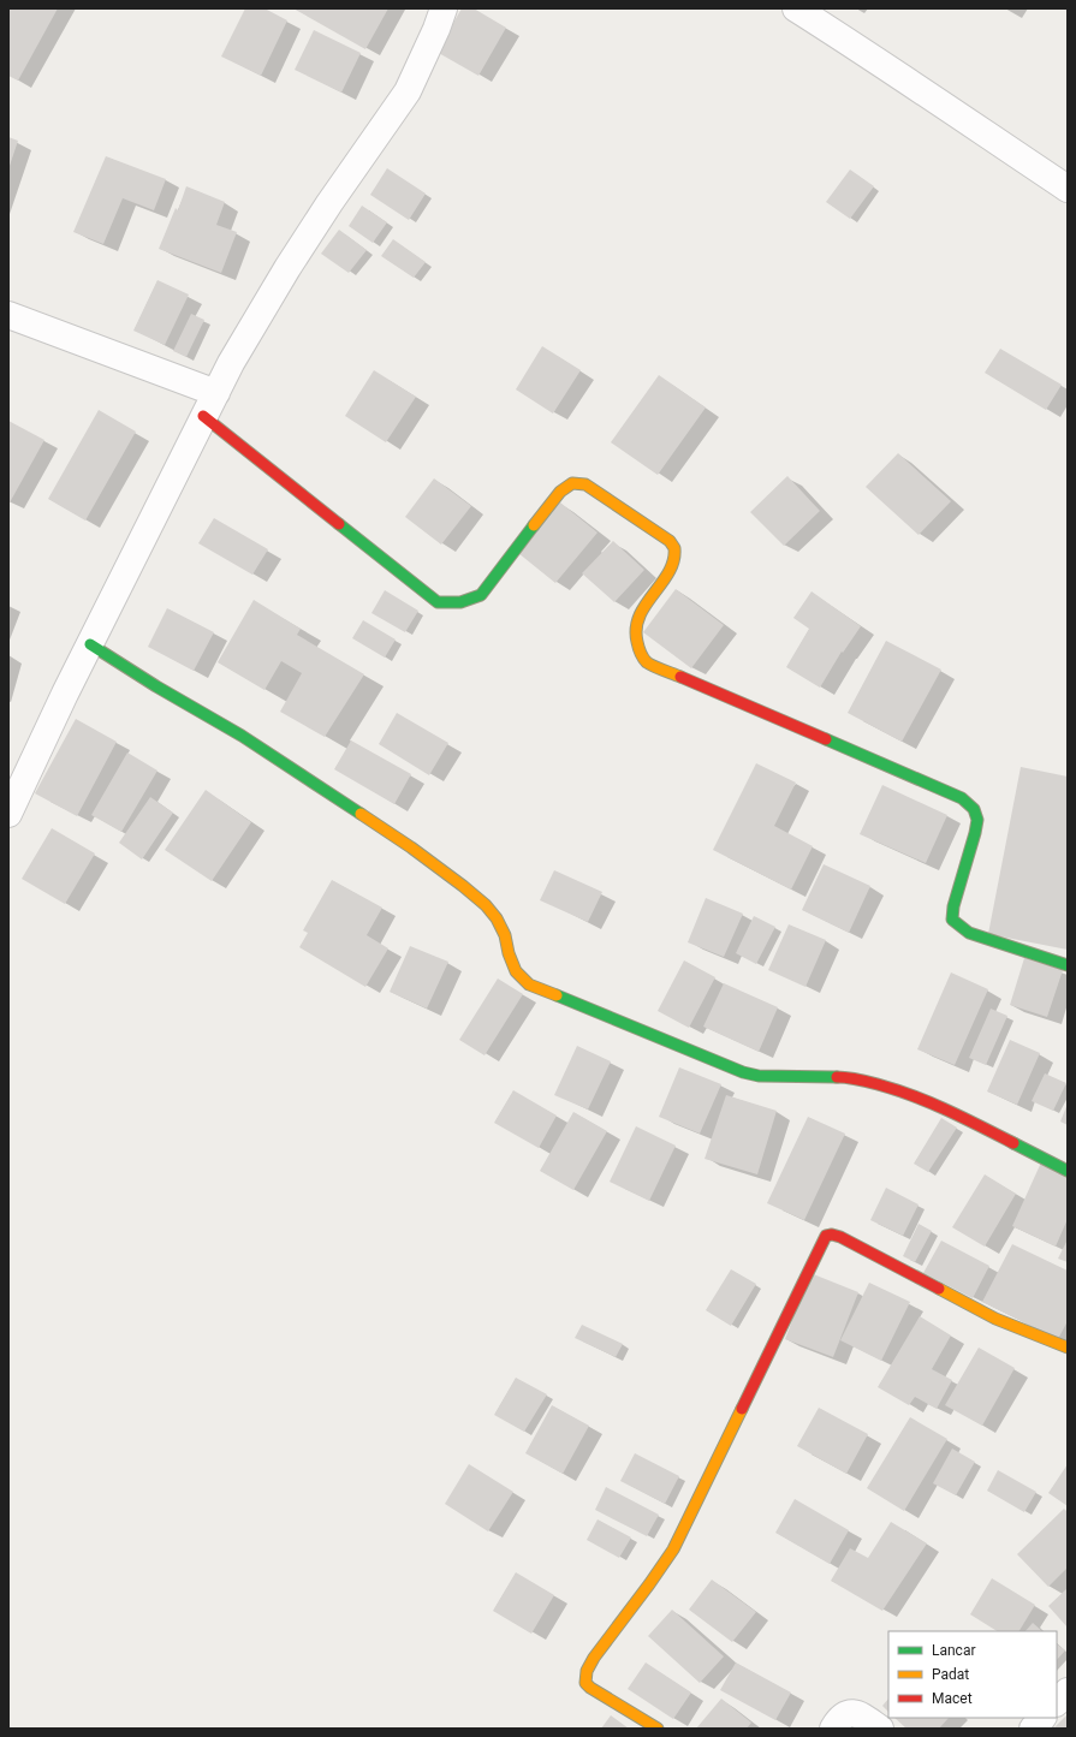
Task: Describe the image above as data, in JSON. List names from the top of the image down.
{
  "legend": ["Lancar", "Padat", "Macet"]
}
